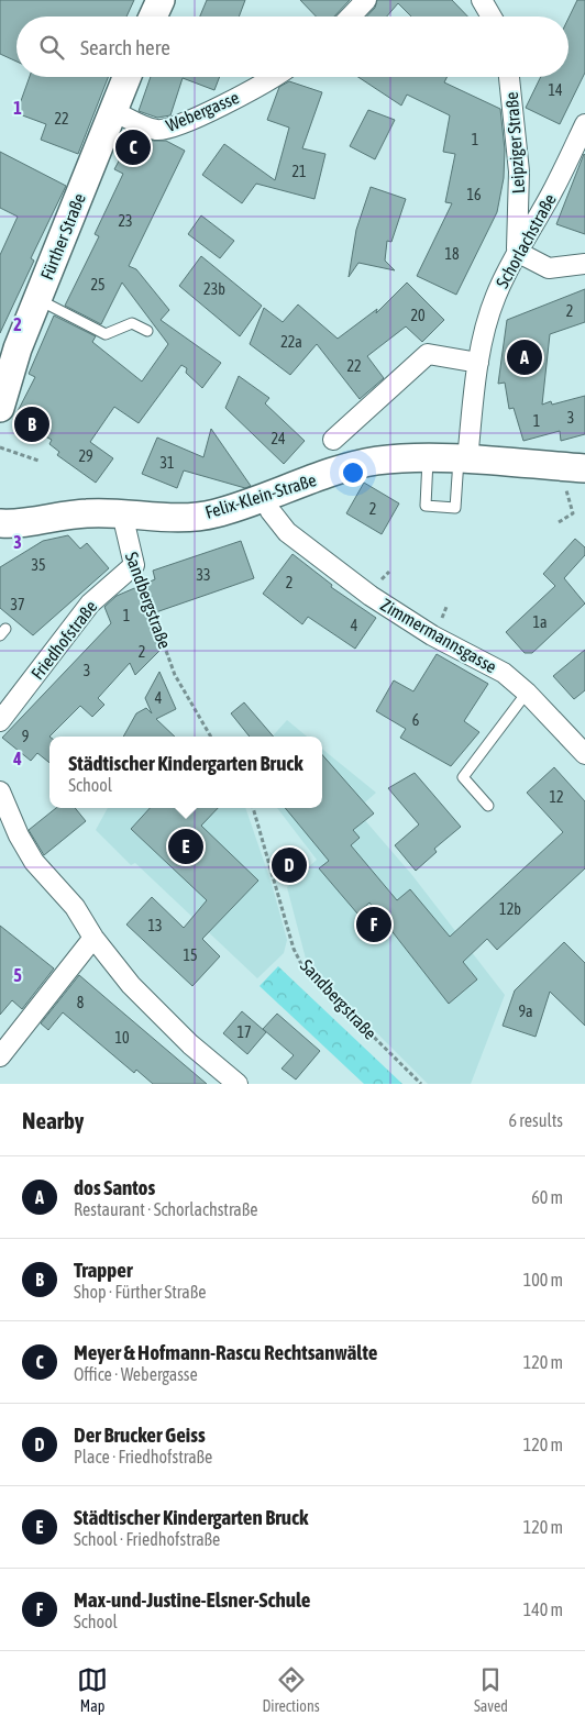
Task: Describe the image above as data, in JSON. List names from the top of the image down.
{
  "streets": {
    "street": [
      "Webergasse",
      "Leipziger Straße",
      "Fürther Straße",
      "Schorlachstraße",
      "Felix-Klein-Straße",
      "Sandbergstraße",
      "Zimmermannsgasse",
      "Friedhofstraße"
    ]
  },
  "crossings": [
    ["Webergasse", "Fürther Straße"],
    ["Leipziger Straße", "Schorlachstraße"],
    ["Schorlachstraße", "Felix-Klein-Straße"],
    ["Felix-Klein-Straße", "Sandbergstraße"],
    ["Felix-Klein-Straße", "Zimmermannsgasse"],
    ["Sandbergstraße", "Friedhofstraße"]
  ],
  "house_numbers": [
    "14",
    "22",
    "1",
    "21",
    "16",
    "23",
    "18",
    "25",
    "23b",
    "2",
    "20",
    "22a",
    "22",
    "3",
    "1",
    "24",
    "29",
    "31",
    "2",
    "35",
    "33",
    "2",
    "37",
    "1",
    "1a",
    "4",
    "2",
    "3",
    "4",
    "6",
    "9",
    "12",
    "12b",
    "13",
    "15",
    "8",
    "9a",
    "17",
    "10"
  ],
  "page": {
    "search": "Search here",
    "pins": [
      "C",
      "A",
      "B",
      "E",
      "D",
      "F"
    ],
    "popup": ["Städtischer Kindergarten Bruck", "School"],
    "heading": ["Nearby", "6 results"],
    "list": [
      {
        "mark": "A",
        "name": "dos Santos",
        "note": "Restaurant · Schorlachstraße",
        "value": "60 m"
      },
      {
        "mark": "B",
        "name": "Trapper",
        "note": "Shop · Fürther Straße",
        "value": "100 m"
      },
      {
        "mark": "C",
        "name": "Meyer & Hofmann-Rascu Rechtsanwälte",
        "note": "Office · Webergasse",
        "value": "120 m"
      },
      {
        "mark": "D",
        "name": "Der Brucker Geiss",
        "note": "Place · Friedhofstraße",
        "value": "120 m"
      },
      {
        "mark": "E",
        "name": "Städtischer Kindergarten Bruck",
        "note": "School · Friedhofstraße",
        "value": "120 m"
      },
      {
        "mark": "F",
        "name": "Max-und-Justine-Elsner-Schule",
        "note": "School",
        "value": "140 m"
      }
    ],
    "nav": ["Map", "Directions", "Saved"]
  },
  "grid": {
    "rows": [
      "1",
      "2",
      "3",
      "4",
      "5"
    ]
  }
}
